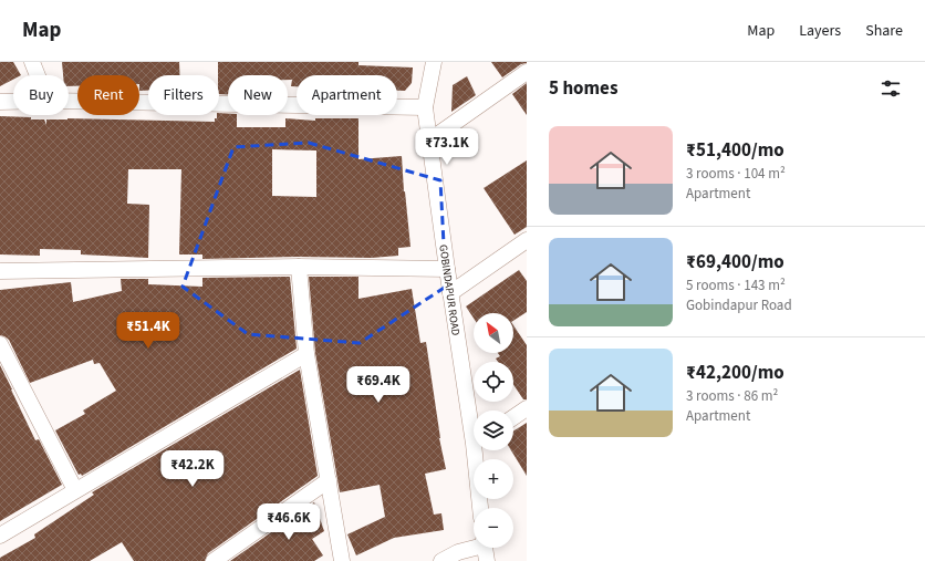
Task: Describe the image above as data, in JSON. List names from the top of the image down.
{
  "streets": {
    "street": ["GOBINDAPUR ROAD"]
  },
  "north": "top left",
  "page": {
    "header": "Map",
    "nav": ["Map", "Layers", "Share"],
    "heading": "5 homes",
    "chip": [
      "Buy",
      "Rent",
      "Filters",
      "New",
      "Apartment"
    ],
    "list": [
      {
        "name": "₹51,400/mo",
        "note": "3 rooms · 104 m² · Apartment"
      },
      {
        "name": "₹69,400/mo",
        "note": "5 rooms · 143 m² · Gobindapur Road"
      },
      {
        "name": "₹42,200/mo",
        "note": "3 rooms · 86 m² · Apartment"
      }
    ],
    "price": [
      "₹73.1K",
      "₹51.4K",
      "₹69.4K",
      "₹42.2K",
      "₹46.6K"
    ],
    "map_buttons": ["+", "−"]
  }
}
